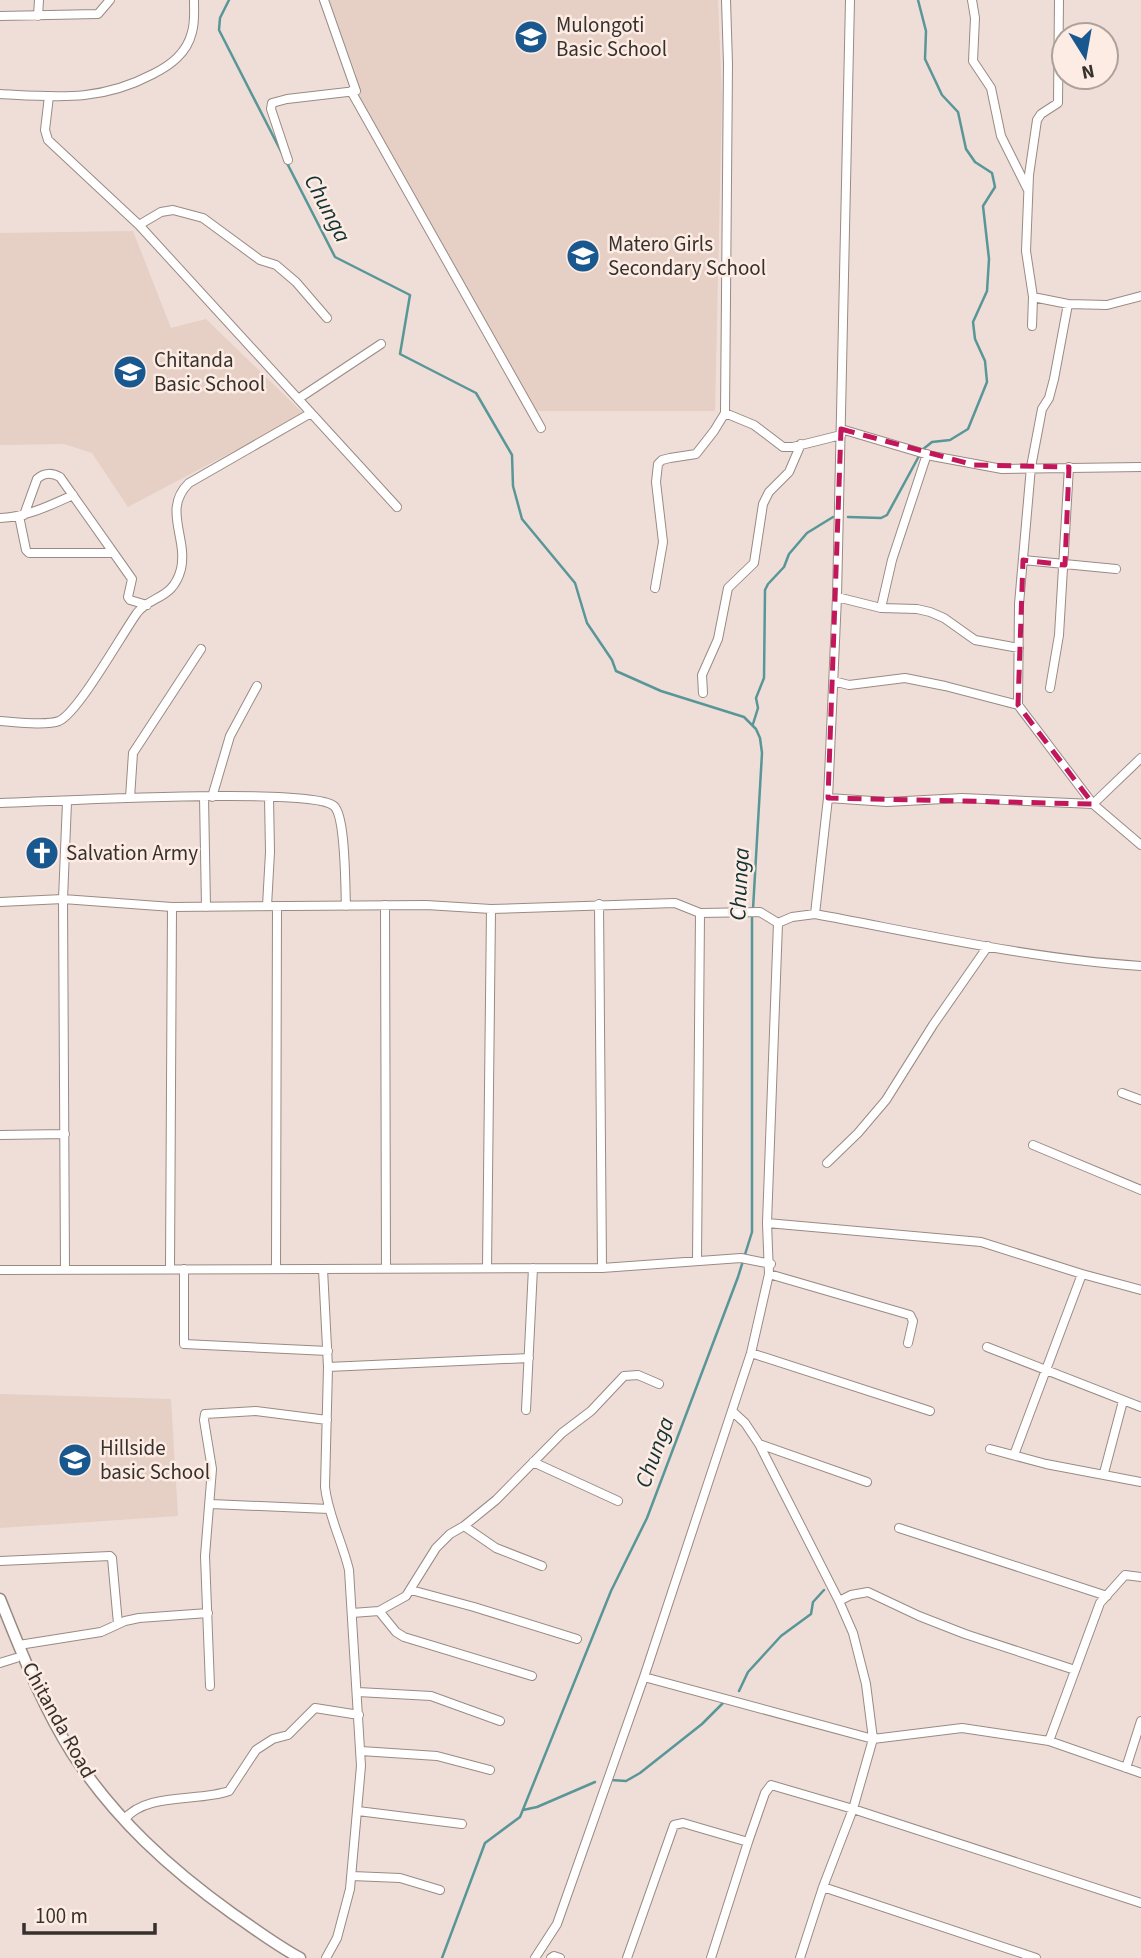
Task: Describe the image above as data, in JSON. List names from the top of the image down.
{
  "streets": {
    "street": ["Chitanda Road"]
  },
  "water": ["Chunga"],
  "places": {
    "school or university": [
      "Mulongoti Basic School",
      "Matero Girls Secondary School",
      "Chitanda Basic School",
      "Hillside basic School"
    ],
    "church": ["Salvation Army"]
  },
  "scale_bar": "100 m",
  "north": "bottom"
}
